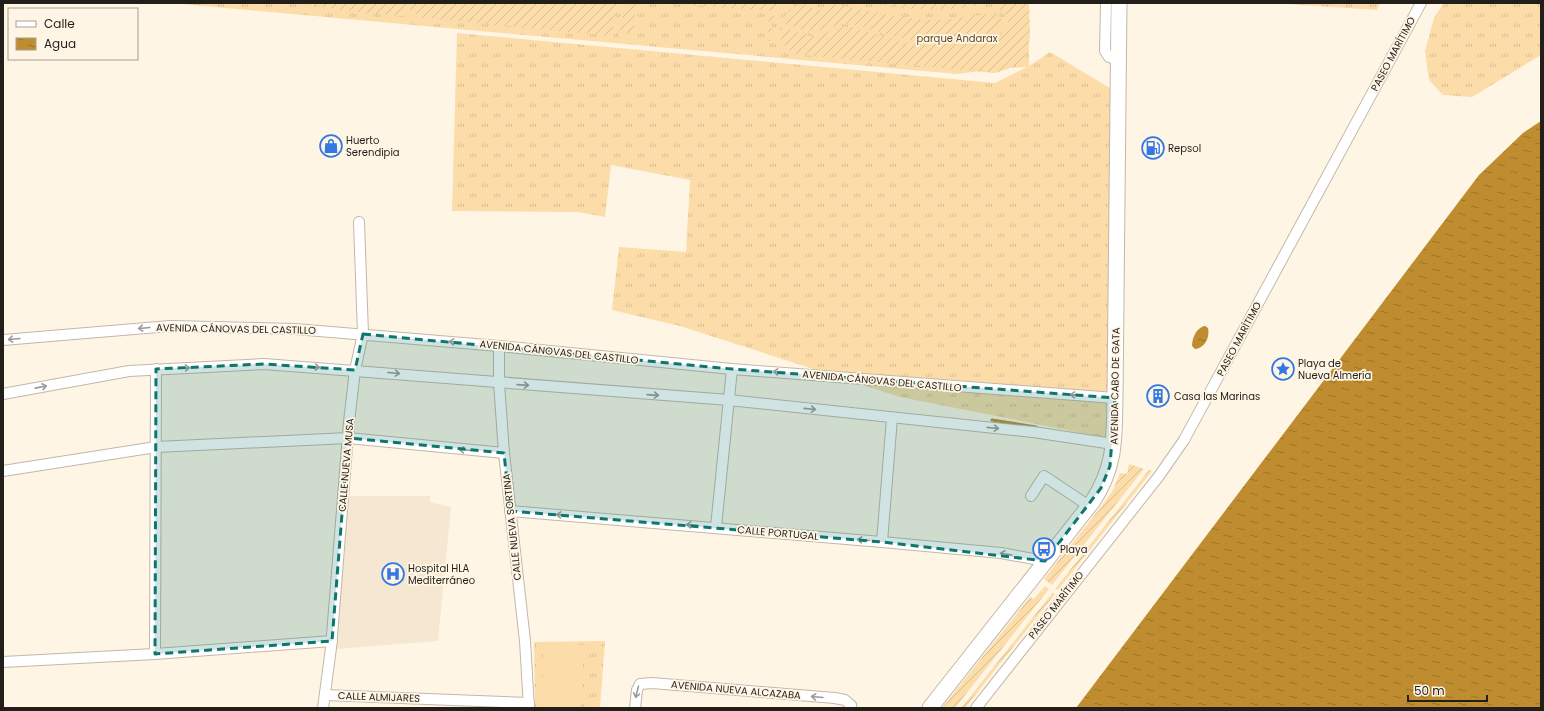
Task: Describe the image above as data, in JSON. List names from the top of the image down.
{
  "streets": {
    "main road": ["AVENIDA CABO DE GATA"],
    "street": [
      "PASEO MARÍTIMO",
      "AVENIDA CÁNOVAS DEL CASTILLO",
      "CALLE NUEVA MUSA",
      "CALLE NUEVA SORTINA",
      "CALLE PORTUGAL",
      "AVENIDA NUEVA ALCAZABA",
      "CALLE ALMIJARES"
    ]
  },
  "crossings": [
    ["AVENIDA CÁNOVAS DEL CASTILLO", "AVENIDA CABO DE GATA"],
    ["AVENIDA CÁNOVAS DEL CASTILLO", "CALLE NUEVA MUSA"],
    ["AVENIDA CÁNOVAS DEL CASTILLO", "CALLE NUEVA SORTINA"],
    ["AVENIDA CABO DE GATA", "CALLE PORTUGAL"],
    ["CALLE NUEVA MUSA", "CALLE ALMIJARES"],
    ["CALLE NUEVA SORTINA", "CALLE PORTUGAL"],
    ["CALLE NUEVA SORTINA", "CALLE ALMIJARES"]
  ],
  "one_way": ["CALLE PORTUGAL", "AVENIDA NUEVA ALCAZABA"],
  "parks": ["parque Andarax"],
  "places": {
    "shop": ["Huerto Serendipia"],
    "fuel station": ["Repsol"],
    "place": ["Playa de Nueva Almería"],
    "building": ["Casa las Marinas"],
    "bus stop": ["Playa"],
    "hospital": ["Hospital HLA Mediterráneo"]
  },
  "legend": ["Calle", "Agua"],
  "scale_bar": "50 m"
}
